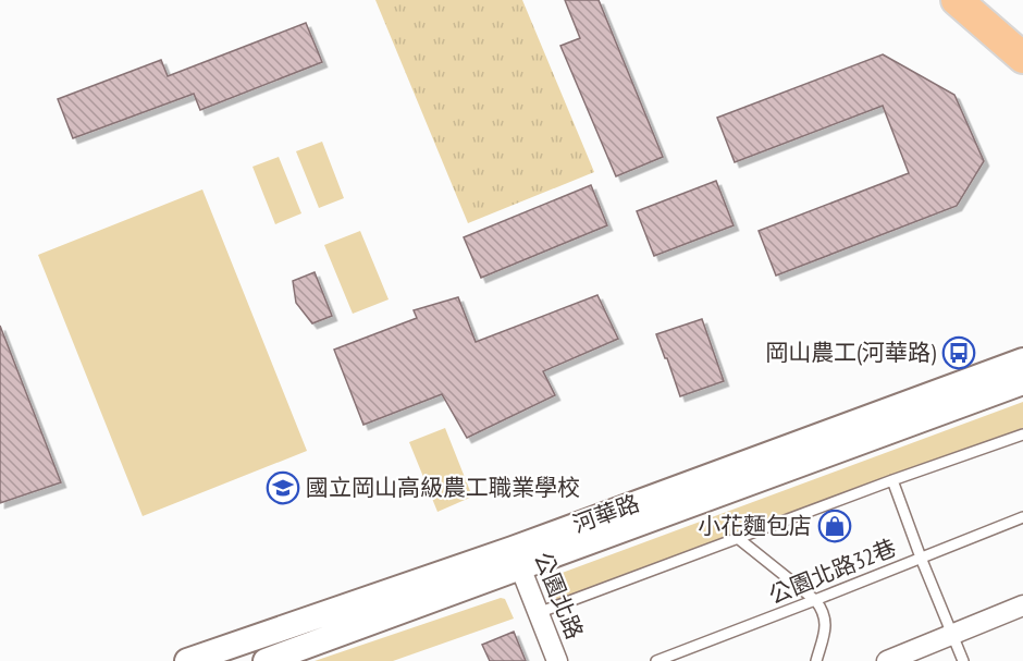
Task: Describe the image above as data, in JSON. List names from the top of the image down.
{
  "streets": {
    "street": ["河華路", "公園北路"],
    "lane": ["公園北路32巷"]
  },
  "crossings": [
    ["河華路", "公園北路"]
  ],
  "places": {
    "bus stop": ["岡山農工(河華路)"],
    "school or university": ["國立岡山高級農工職業學校"],
    "shop": ["小花麵包店"]
  }
}
